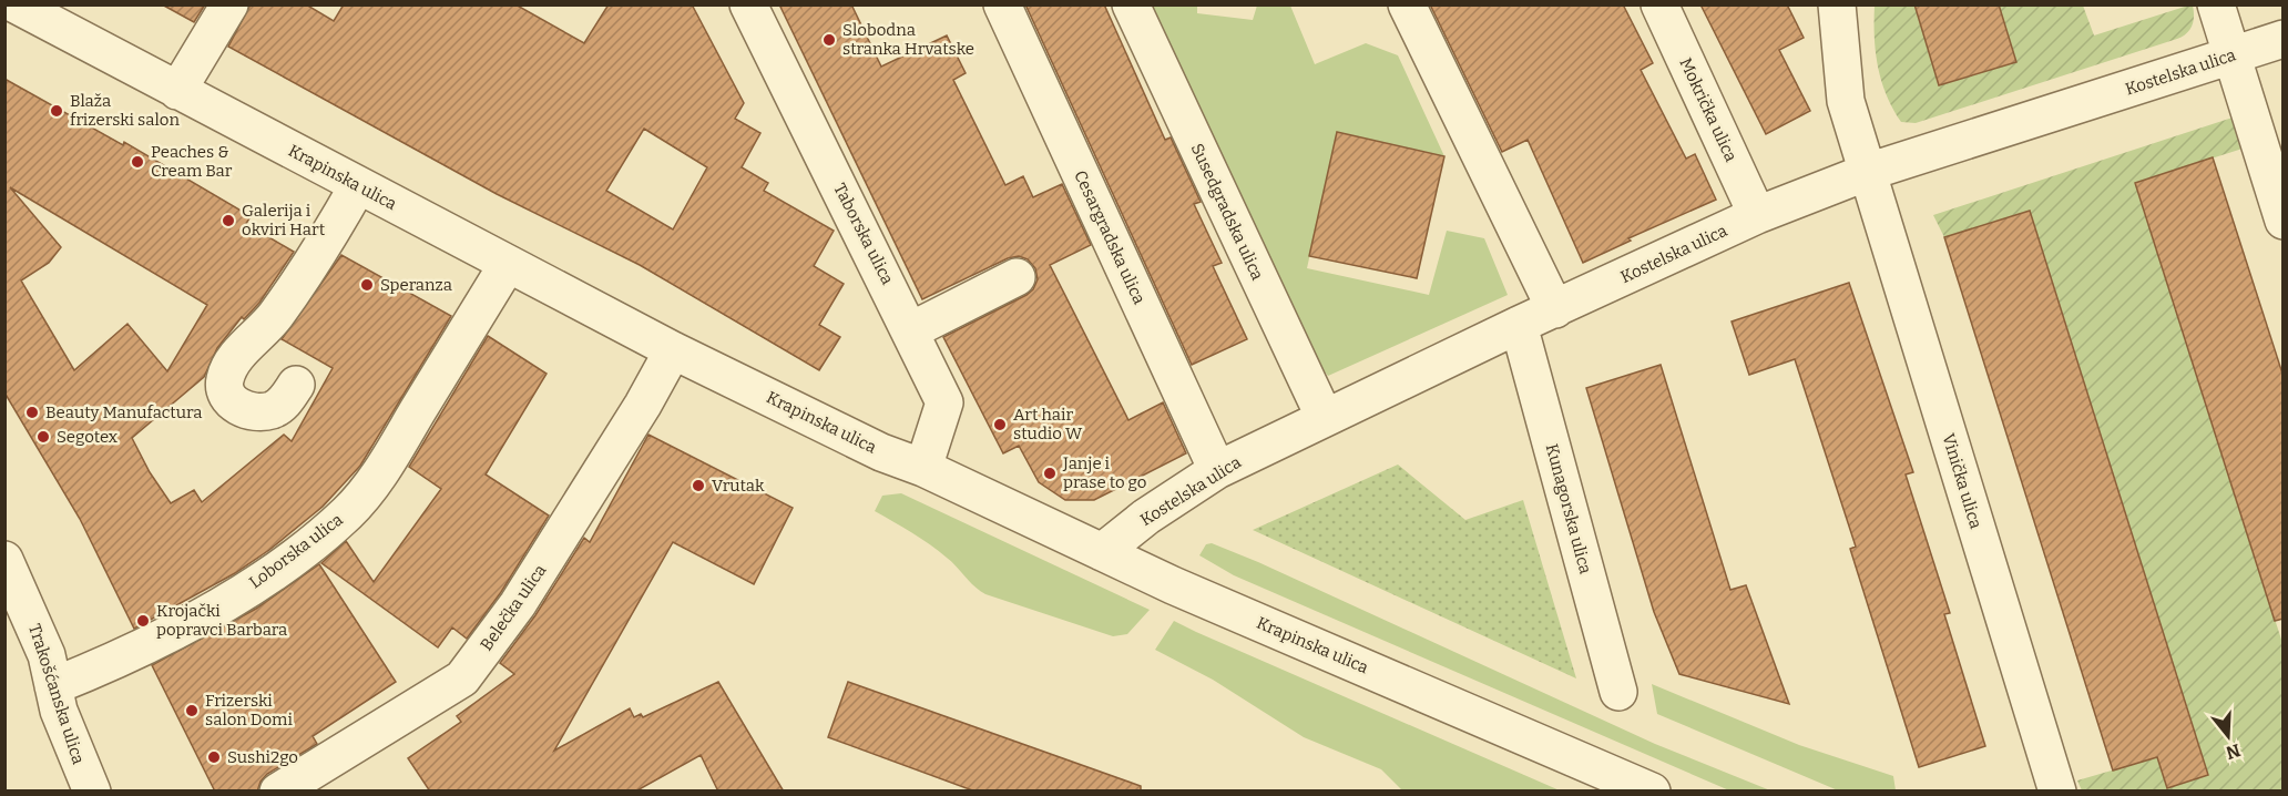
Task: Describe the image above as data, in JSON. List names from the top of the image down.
{
  "streets": {
    "street": [
      "Kostelska ulica",
      "Mokrička ulica",
      "Krapinska ulica",
      "Susedgradska ulica",
      "Taborska ulica",
      "Cesargradska ulica",
      "Vinička ulica",
      "Kunagorska ulica",
      "Loborska ulica",
      "Belečka ulica",
      "Trakošćanska ulica"
    ]
  },
  "crossings": [
    ["Kostelska ulica", "Mokrička ulica"],
    ["Kostelska ulica", "Krapinska ulica"],
    ["Kostelska ulica", "Susedgradska ulica"],
    ["Kostelska ulica", "Cesargradska ulica"],
    ["Kostelska ulica", "Vinička ulica"],
    ["Kostelska ulica", "Kunagorska ulica"],
    ["Krapinska ulica", "Taborska ulica"],
    ["Krapinska ulica", "Loborska ulica"],
    ["Krapinska ulica", "Belečka ulica"],
    ["Loborska ulica", "Trakošćanska ulica"]
  ],
  "places": [
    "Slobodna stranka Hrvatske",
    "Blaža frizerski salon",
    "Peaches & Cream Bar",
    "Galerija i okviri Hart",
    "Speranza",
    "Beauty Manufactura",
    "Art hair studio W",
    "Segotex",
    "Janje i prase to go",
    "Vrutak",
    "Krojački popravci Barbara",
    "Frizerski salon Domi",
    "Sushi2go"
  ],
  "north": "bottom"
}
